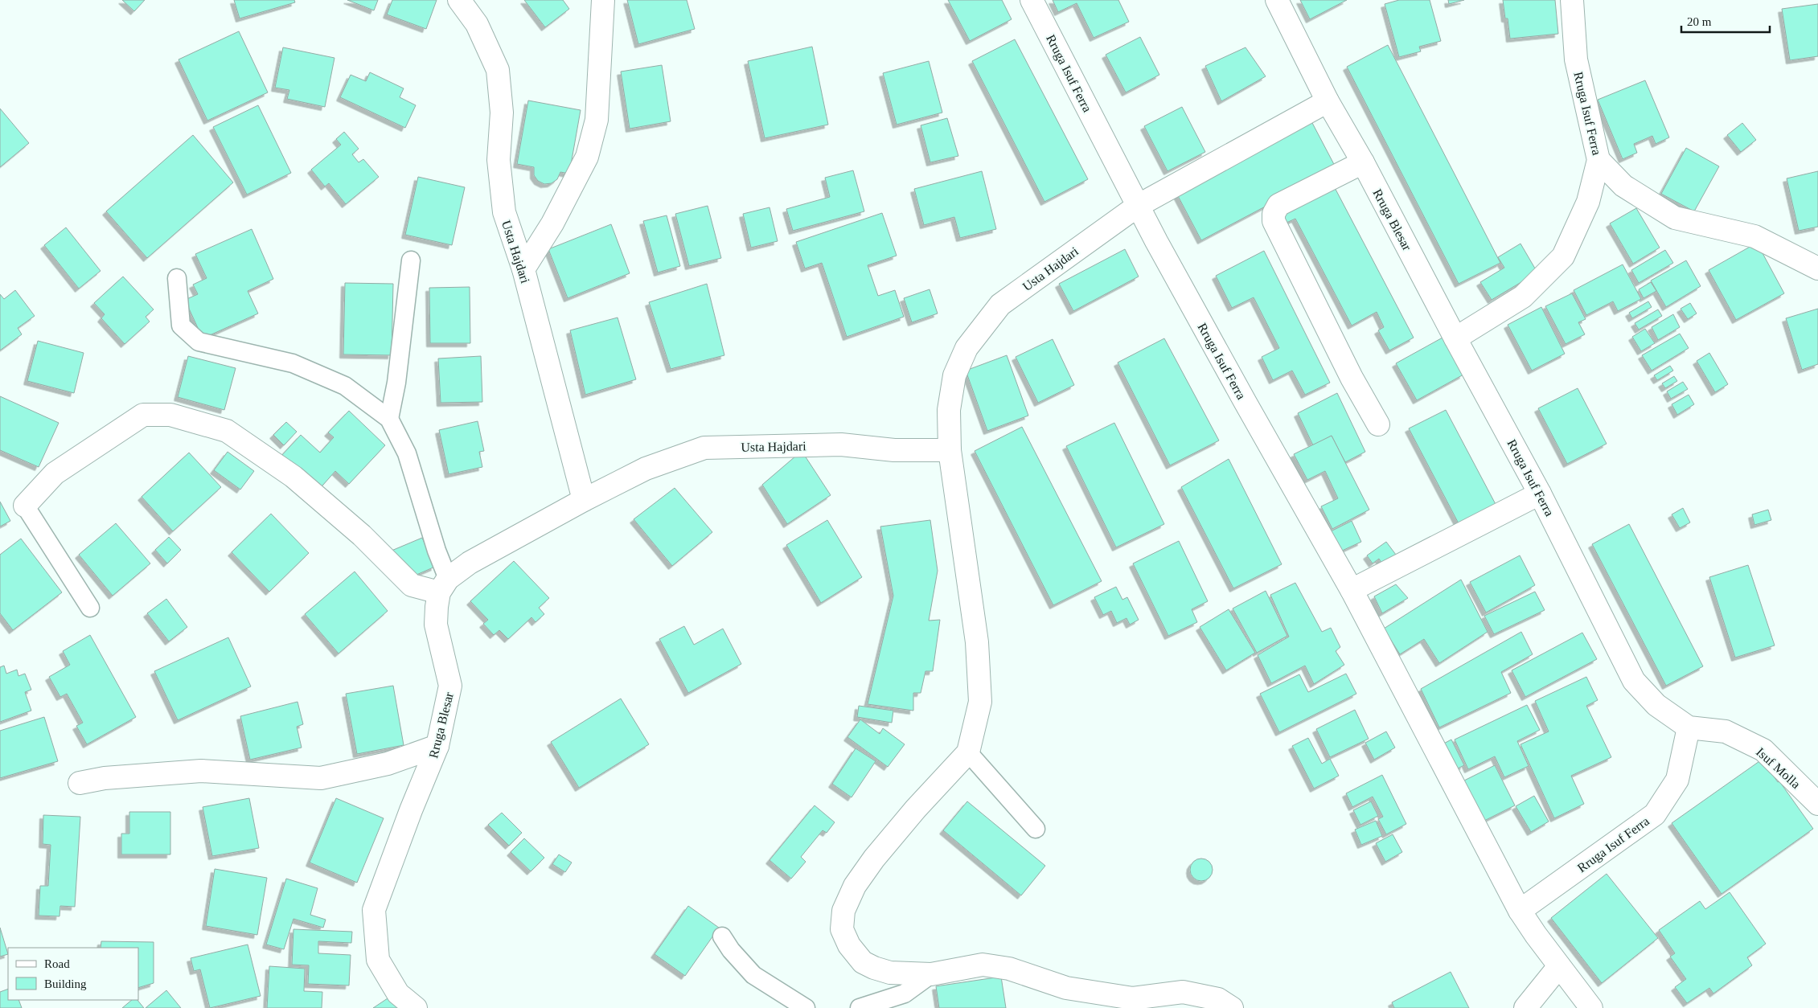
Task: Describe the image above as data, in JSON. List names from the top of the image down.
{
  "streets": {
    "street": [
      "Rruga Isuf Ferra",
      "Rruga Blesar",
      "Usta Hajdari",
      "Isuf Molla"
    ]
  },
  "crossings": [
    ["Rruga Isuf Ferra", "Rruga Blesar"],
    ["Rruga Isuf Ferra", "Usta Hajdari"],
    ["Rruga Isuf Ferra", "Isuf Molla"],
    ["Rruga Blesar", "Usta Hajdari"]
  ],
  "legend": ["Road", "Building"],
  "scale_bar": "20 m"
}
